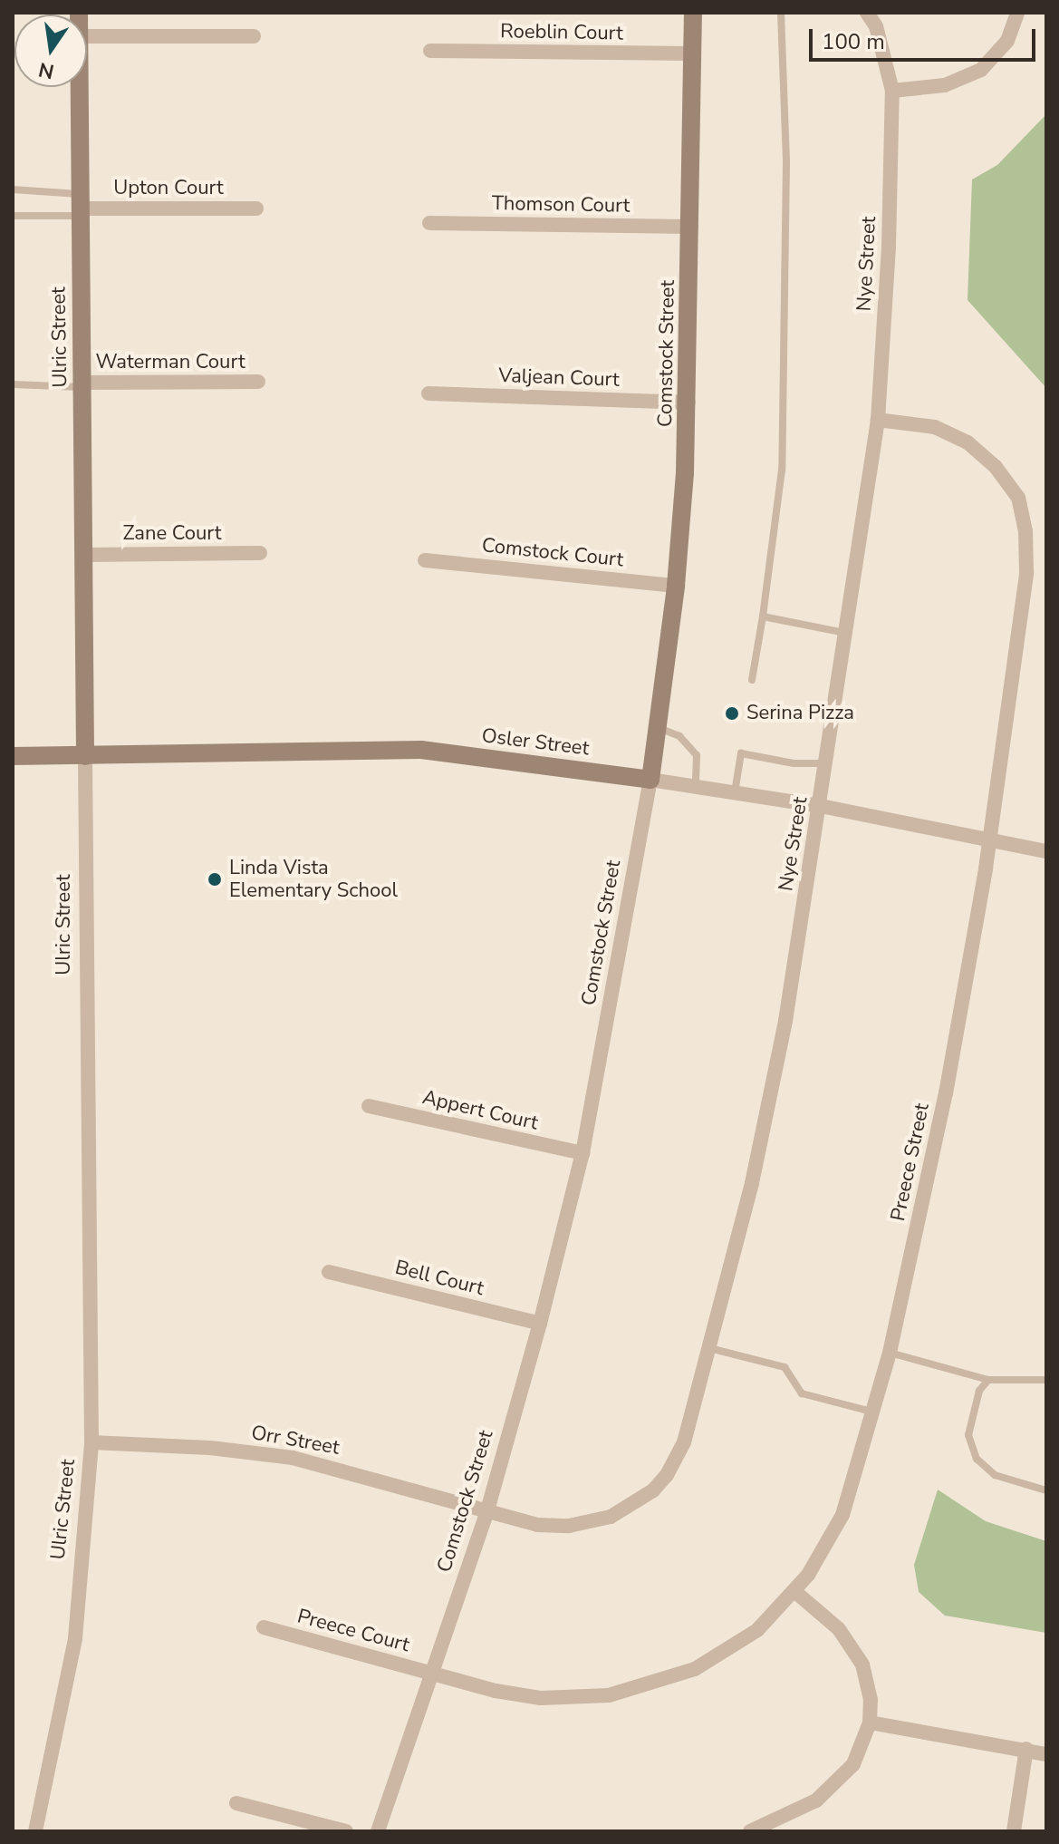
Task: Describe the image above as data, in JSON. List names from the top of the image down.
{
  "streets": {
    "street": [
      "Roeblin Court",
      "Upton Court",
      "Thomson Court",
      "Nye Street",
      "Ulric Street",
      "Comstock Street",
      "Waterman Court",
      "Valjean Court",
      "Zane Court",
      "Comstock Court",
      "Osler Street",
      "Appert Court",
      "Preece Street",
      "Bell Court",
      "Orr Street",
      "Preece Court"
    ]
  },
  "crossings": [
    ["Roeblin Court", "Comstock Street"],
    ["Upton Court", "Ulric Street"],
    ["Thomson Court", "Comstock Street"],
    ["Nye Street", "Comstock Street"],
    ["Nye Street", "Osler Street"],
    ["Nye Street", "Preece Street"],
    ["Nye Street", "Orr Street"],
    ["Ulric Street", "Waterman Court"],
    ["Ulric Street", "Zane Court"],
    ["Ulric Street", "Osler Street"],
    ["Ulric Street", "Orr Street"],
    ["Comstock Street", "Valjean Court"],
    ["Comstock Street", "Comstock Court"],
    ["Comstock Street", "Osler Street"],
    ["Comstock Street", "Appert Court"],
    ["Comstock Street", "Preece Street"],
    ["Comstock Street", "Bell Court"],
    ["Comstock Street", "Orr Street"],
    ["Comstock Street", "Preece Court"],
    ["Osler Street", "Preece Street"],
    ["Preece Street", "Preece Court"]
  ],
  "places": ["Serina Pizza", "Linda Vista Elementary School"],
  "scale_bar": "100 m",
  "north": "bottom"
}
